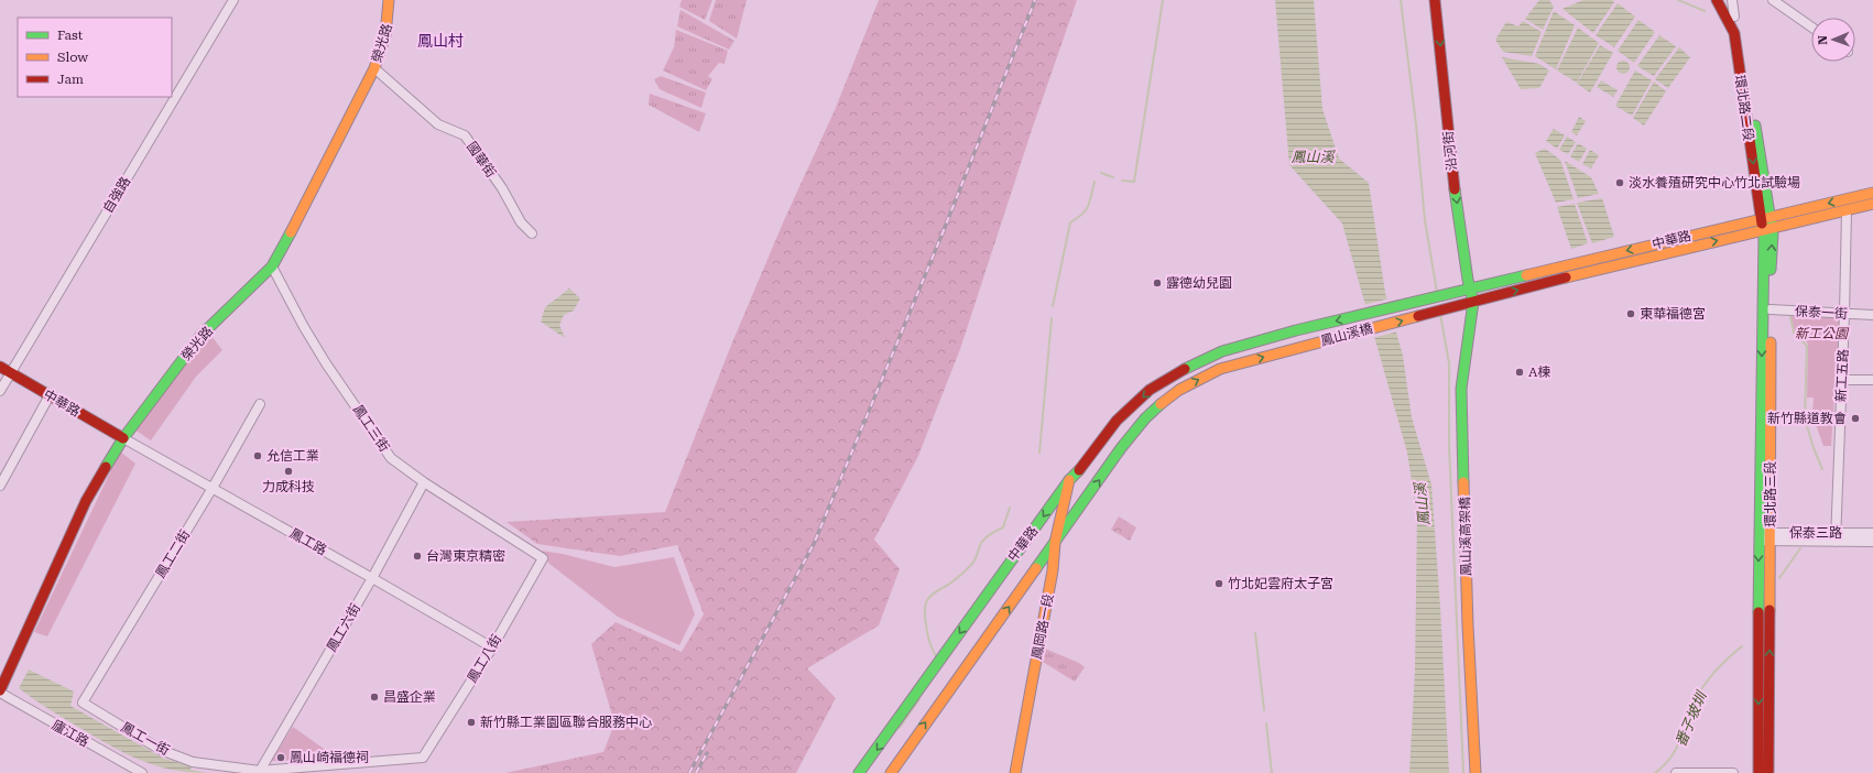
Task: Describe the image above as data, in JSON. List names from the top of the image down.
{
  "streets": {
    "street": [
      "榮光路",
      "環北路二段",
      "沿河街",
      "國華街",
      "自強路",
      "中華路",
      "保泰一街",
      "鳳山溪橋",
      "新工五路",
      "鳳工三街",
      "環北路三段",
      "保泰三路",
      "鳳山溪高架橋",
      "鳳工路",
      "鳳工二街",
      "鳳岡路一段",
      "鳳工六街",
      "鳳工八街",
      "廬江路",
      "鳳工一街"
    ]
  },
  "crossings": [
    ["榮光路", "國華街"],
    ["榮光路", "中華路"],
    ["榮光路", "鳳工三街"],
    ["榮光路", "鳳工路"],
    ["榮光路", "廬江路"],
    ["環北路二段", "中華路"],
    ["環北路二段", "環北路三段"],
    ["沿河街", "中華路"],
    ["沿河街", "鳳山溪橋"],
    ["沿河街", "鳳山溪高架橋"],
    ["自強路", "中華路"],
    ["中華路", "鳳山溪橋"],
    ["中華路", "新工五路"],
    ["中華路", "環北路三段"],
    ["中華路", "鳳山溪高架橋"],
    ["中華路", "鳳工路"],
    ["中華路", "鳳岡路一段"],
    ["保泰一街", "新工五路"],
    ["保泰一街", "環北路三段"],
    ["鳳山溪橋", "鳳山溪高架橋"],
    ["新工五路", "保泰三路"],
    ["鳳工三街", "鳳工六街"],
    ["鳳工三街", "鳳工八街"],
    ["環北路三段", "保泰三路"],
    ["鳳工路", "鳳工二街"],
    ["鳳工路", "鳳工六街"],
    ["鳳工路", "鳳工八街"],
    ["鳳工二街", "鳳工一街"],
    ["鳳工六街", "鳳工一街"],
    ["鳳工八街", "鳳工一街"]
  ],
  "one_way": ["沿河街"],
  "districts": ["鳳山村"],
  "water": ["鳳山溪", "番子坡圳"],
  "parks": ["新工公園"],
  "places": [
    "淡水養殖研究中心竹北試驗場",
    "露德幼兒園",
    "東華福德宮",
    "A棟",
    "新竹縣道教會",
    "允信工業",
    "力成科技",
    "台灣東京精密",
    "竹北妃雲府太子宮",
    "昌盛企業",
    "新竹縣工業園區聯合服務中心",
    "鳳山崎福德祠"
  ],
  "legend": ["Fast", "Slow", "Jam"],
  "north": "left"
}
